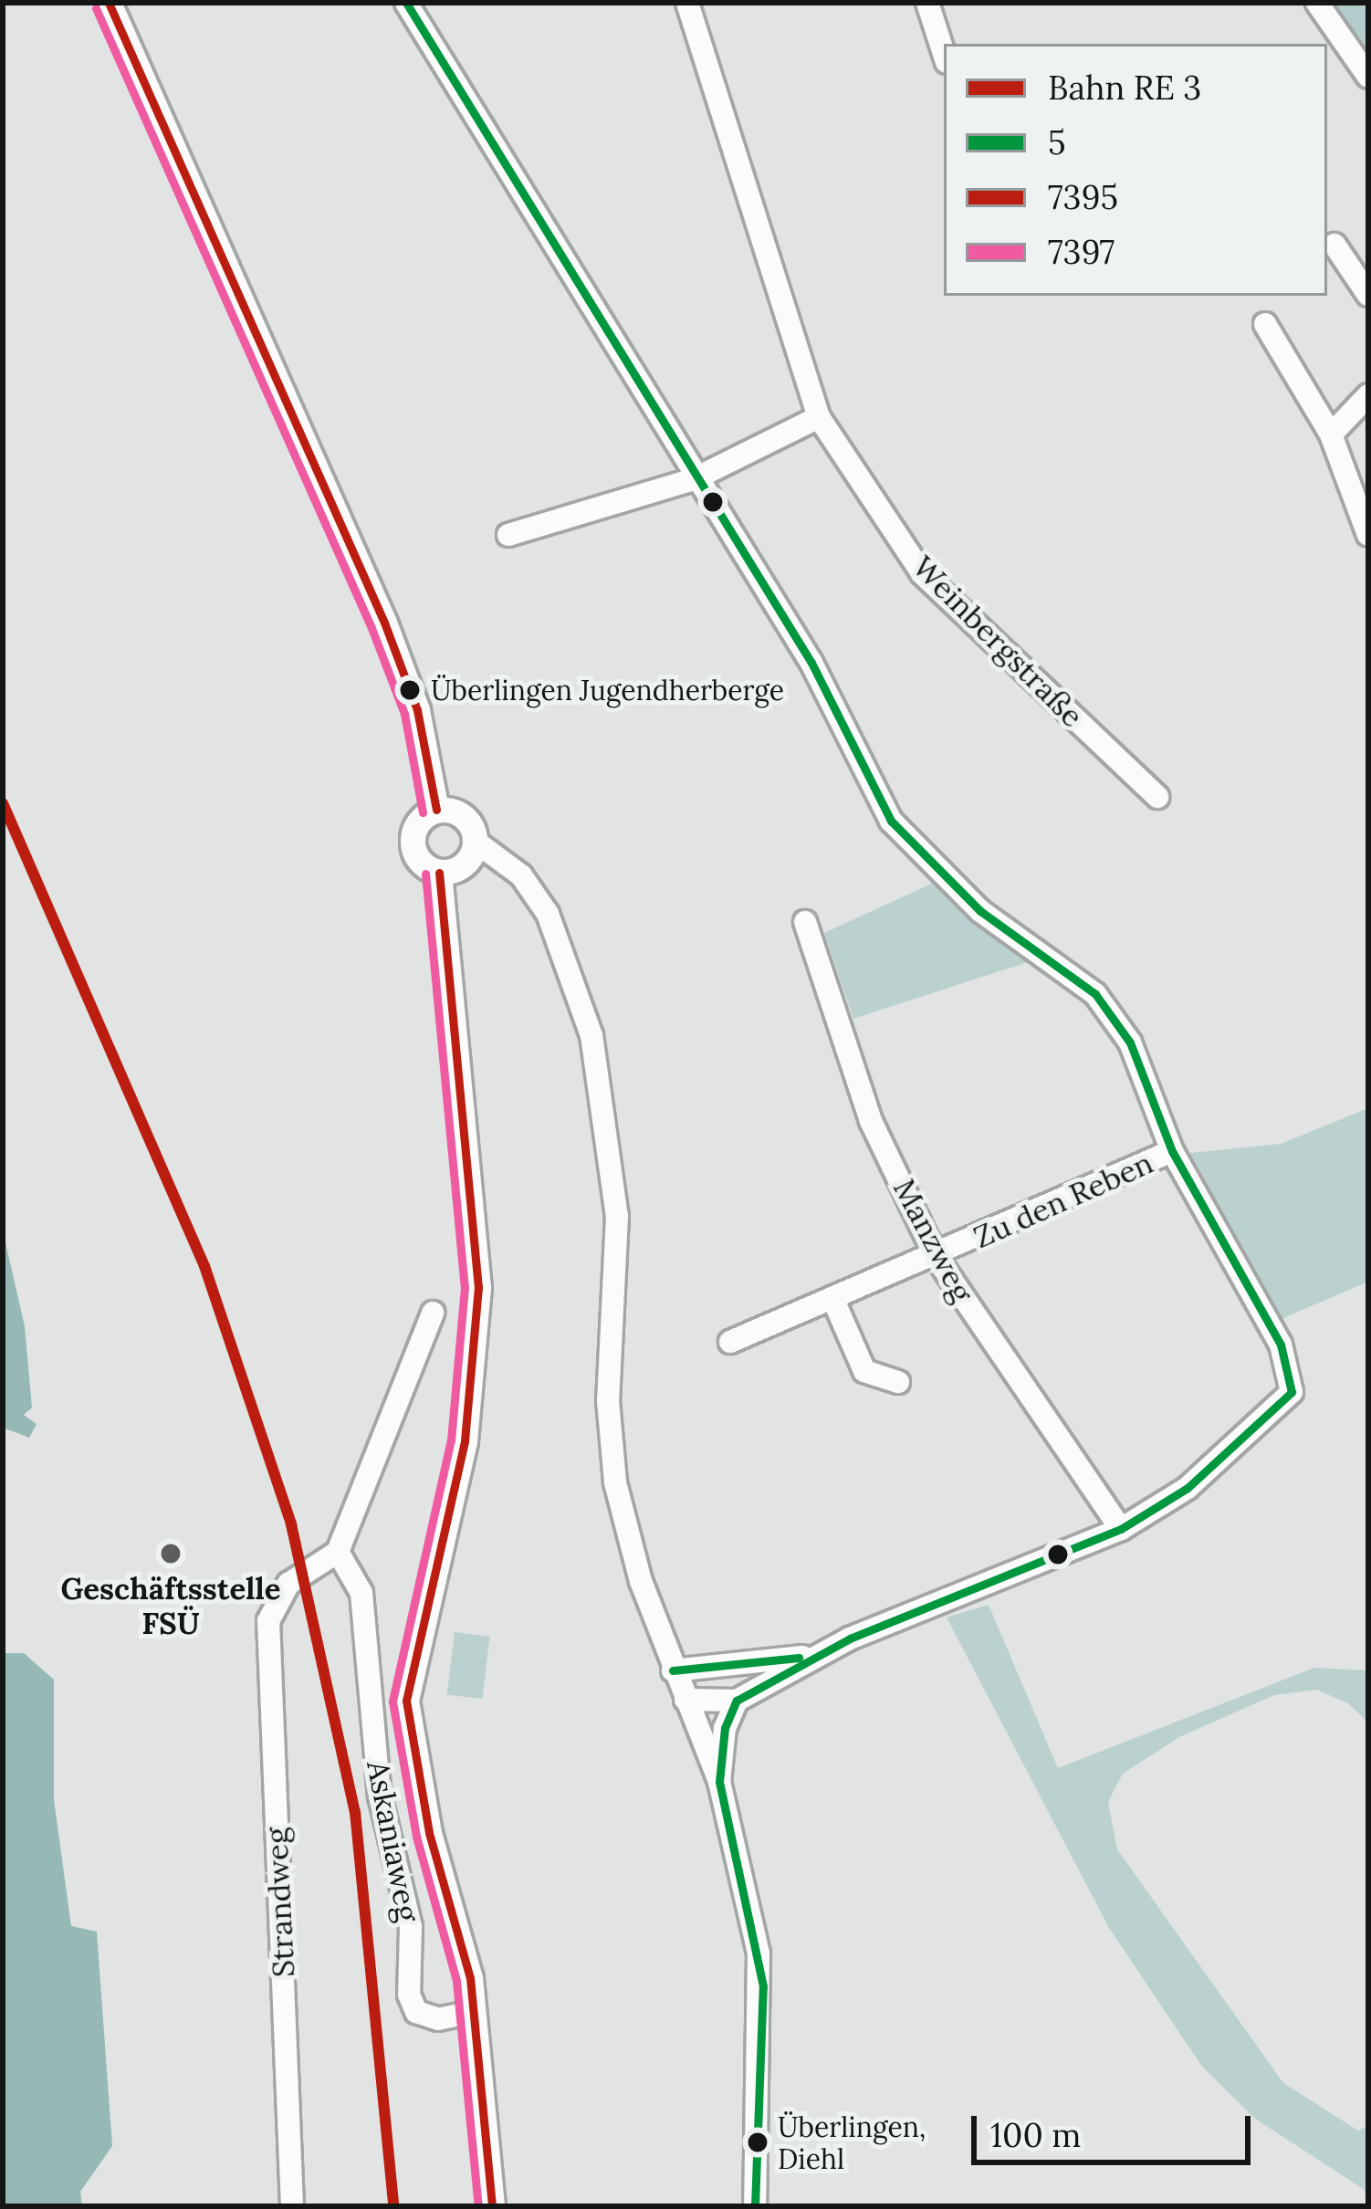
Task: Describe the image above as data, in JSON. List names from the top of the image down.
{
  "streets": {
    "street": [
      "Weinbergstraße",
      "Zu den Reben",
      "Manzweg",
      "Askaniaweg",
      "Strandweg"
    ]
  },
  "crossings": [
    ["Zu den Reben", "Manzweg"],
    ["Askaniaweg", "Strandweg"]
  ],
  "places": ["Überlingen Jugendherberge", "Geschäftsstelle FSÜ", "Überlingen, Diehl"],
  "lines": ["transit line 5", "transit line 7395", "transit line 7397"],
  "legend": [
    "Bahn RE 3",
    "5",
    "7395",
    "7397"
  ],
  "scale_bar": "100 m"
}
